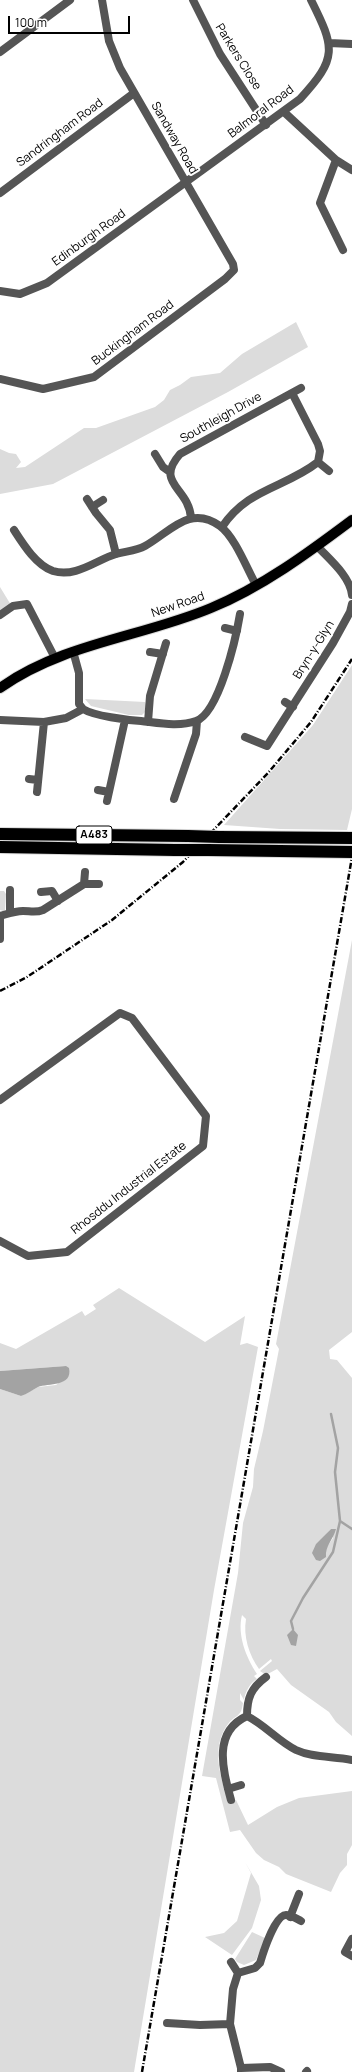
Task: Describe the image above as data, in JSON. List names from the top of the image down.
{
  "streets": {
    "highway": ["A483"],
    "main road": ["New Road"],
    "street": [
      "Parkers Close",
      "Balmoral Road",
      "Sandringham Road",
      "Sandway Road",
      "Edinburgh Road",
      "Buckingham Road",
      "Southleigh Drive",
      "Bryn-y-Glyn",
      "Rhosddu Industrial Estate"
    ]
  },
  "crossings": [
    ["Parkers Close", "Balmoral Road"],
    ["Balmoral Road", "Sandway Road"],
    ["Balmoral Road", "Edinburgh Road"],
    ["Sandringham Road", "Sandway Road"],
    ["Sandway Road", "Edinburgh Road"],
    ["Sandway Road", "Buckingham Road"]
  ],
  "scale_bar": "100 m"
}
